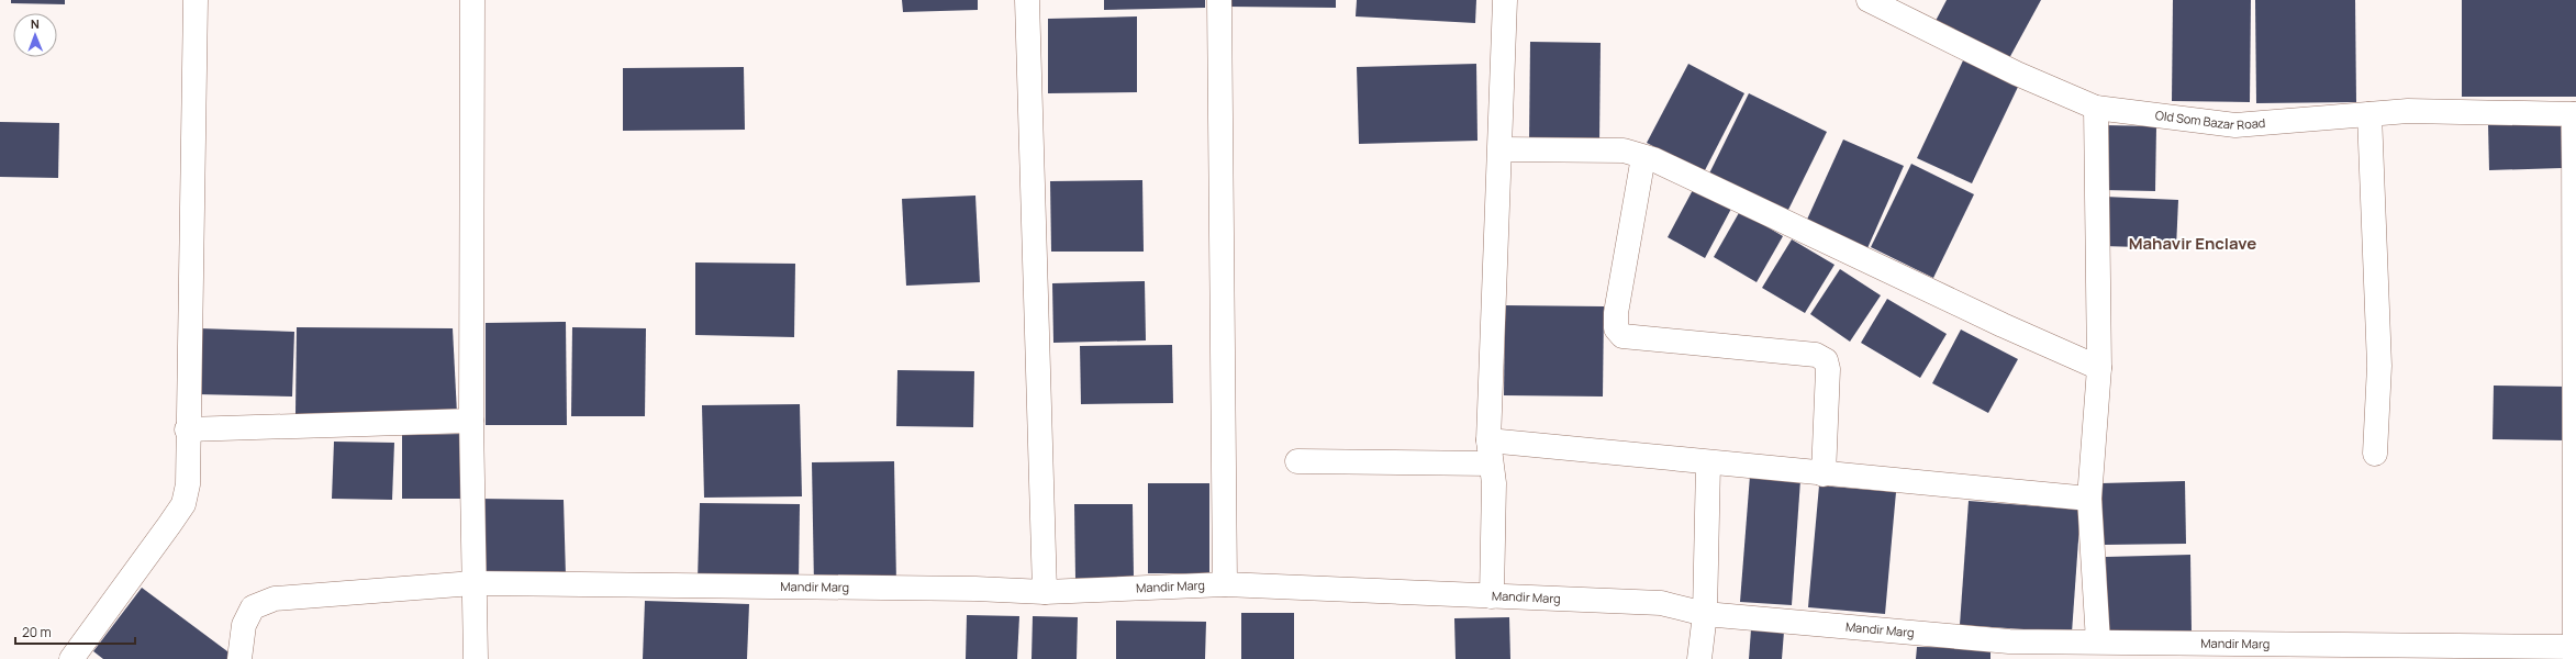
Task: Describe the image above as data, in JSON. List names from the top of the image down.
{
  "streets": {
    "street": ["Old Som Bazar Road", "Mandir Marg"]
  },
  "districts": ["Mahavir Enclave"],
  "scale_bar": "20 m",
  "north": "top"
}
